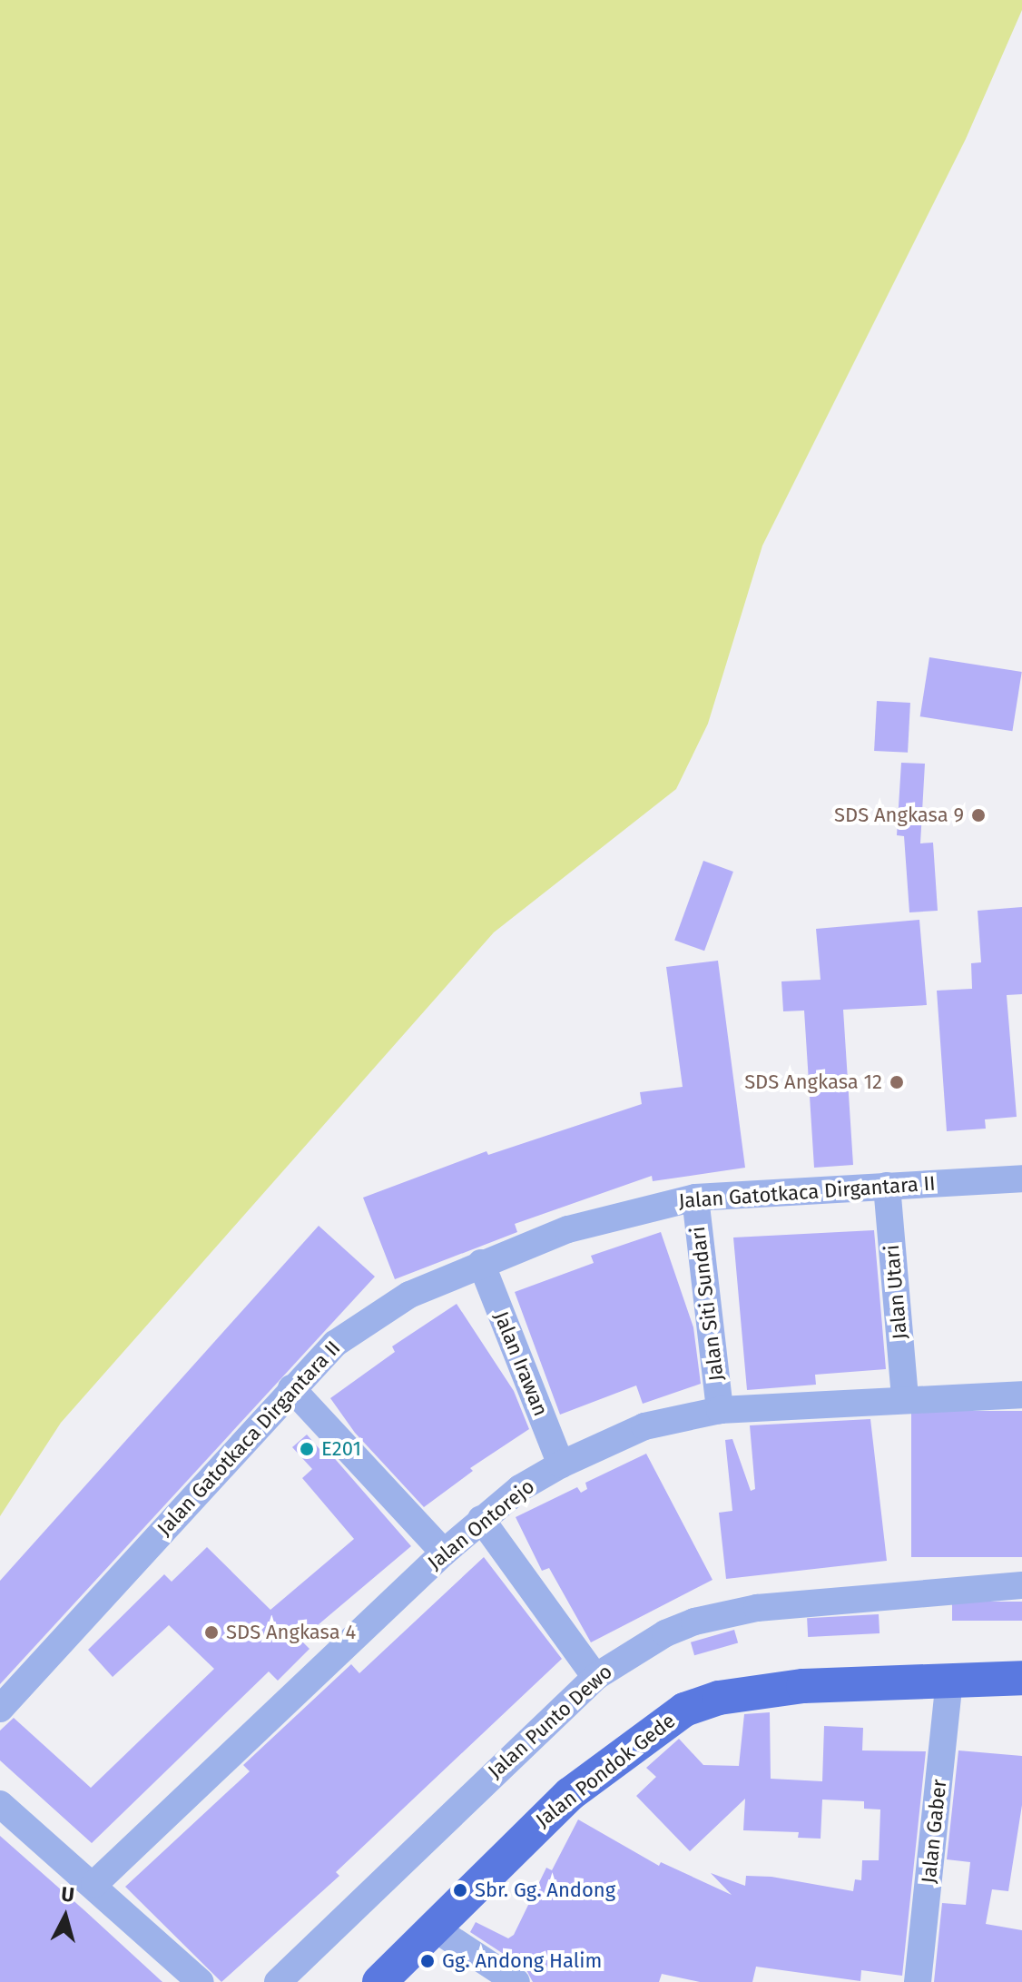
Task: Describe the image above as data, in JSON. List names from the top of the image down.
{
  "streets": {
    "main road": ["Jalan Pondok Gede"],
    "street": [
      "Jalan Gatotkaca Dirgantara II",
      "Jalan Utari",
      "Jalan Siti Sundari",
      "Jalan Irawan",
      "Jalan Ontorejo",
      "Jalan Punto Dewo",
      "Jalan Gaber"
    ]
  },
  "crossings": [
    ["Jalan Gatotkaca Dirgantara II", "Jalan Utari"],
    ["Jalan Gatotkaca Dirgantara II", "Jalan Siti Sundari"],
    ["Jalan Gatotkaca Dirgantara II", "Jalan Irawan"],
    ["Jalan Utari", "Jalan Ontorejo"],
    ["Jalan Siti Sundari", "Jalan Ontorejo"],
    ["Jalan Irawan", "Jalan Ontorejo"],
    ["Jalan Pondok Gede", "Jalan Gaber"]
  ],
  "places": [
    "SDS Angkasa 9",
    "SDS Angkasa 12",
    "E201",
    "SDS Angkasa 4",
    "Sbr. Gg. Andong",
    "Gg. Andong Halim"
  ],
  "north": "top"
}
